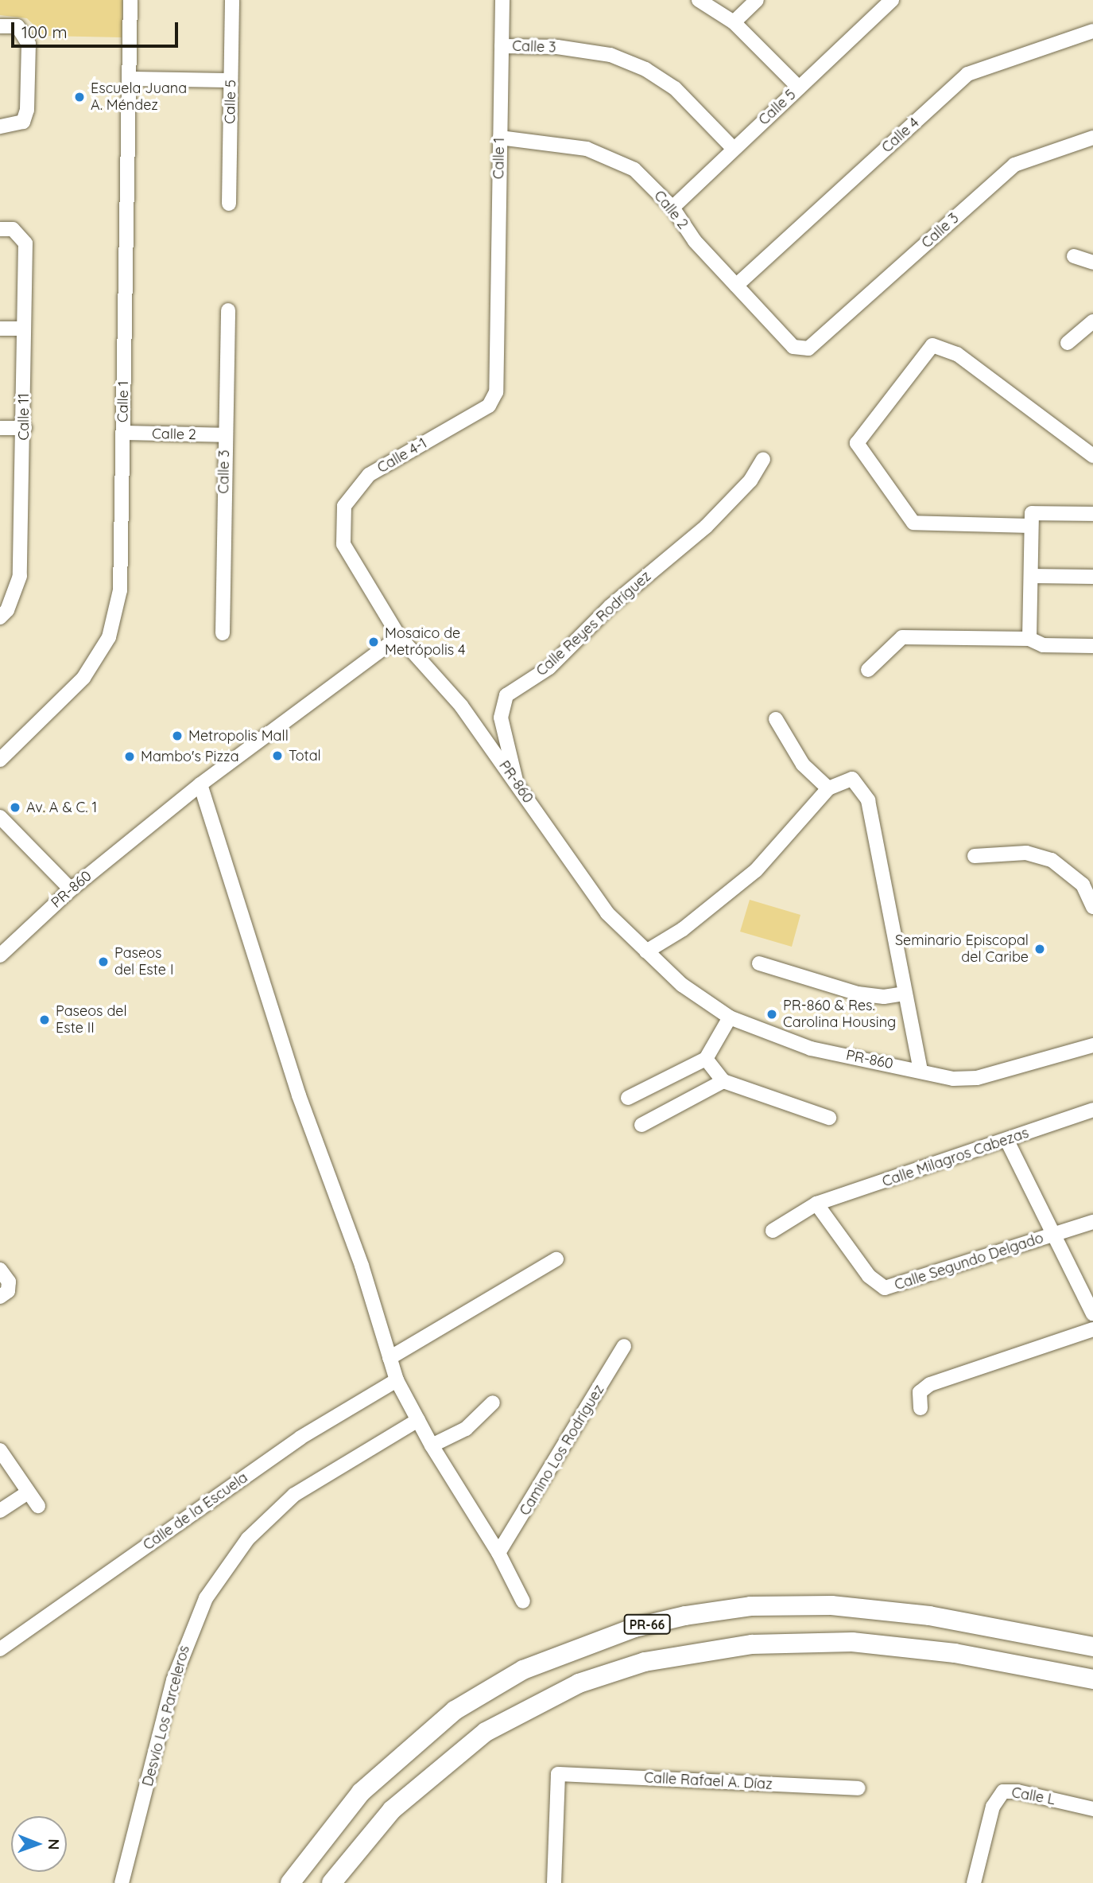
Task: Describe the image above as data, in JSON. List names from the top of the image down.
{
  "streets": {
    "highway": ["PR-66"],
    "street": [
      "Calle 3",
      "Calle 5",
      "Calle 4",
      "Calle 1",
      "Calle 2",
      "Calle 11",
      "Calle 4-1",
      "Calle Reyes Rodríguez",
      "PR-860",
      "Calle Milagros Cabezas",
      "Calle Segundo Delgado",
      "Camino Los Rodríguez",
      "Calle de la Escuela",
      "Desvío Los Parceleros",
      "Calle Rafael A. Díaz",
      "Calle L"
    ]
  },
  "crossings": [
    ["Calle 3", "Calle 5"],
    ["Calle 3", "Calle 1"],
    ["Calle 3", "Calle 2"],
    ["Calle 5", "Calle 2"],
    ["Calle 4", "Calle 2"],
    ["Calle 1", "Calle 2"],
    ["Calle 1", "Calle 4-1"],
    ["Calle 4-1", "PR-860"],
    ["Calle Reyes Rodríguez", "PR-860"],
    ["Calle Milagros Cabezas", "Calle Segundo Delgado"]
  ],
  "places": [
    "Escuela Juana A. Méndez",
    "Mosaico de Metrópolis 4",
    "Metropolis Mall",
    "Total",
    "Mambo's Pizza",
    "Av. A & C. 1",
    "Seminario Episcopal del Caribe",
    "Paseos del Este I",
    "PR-860 & Res. Carolina Housing",
    "Paseos del Este II"
  ],
  "scale_bar": "100 m",
  "north": "right"
}
